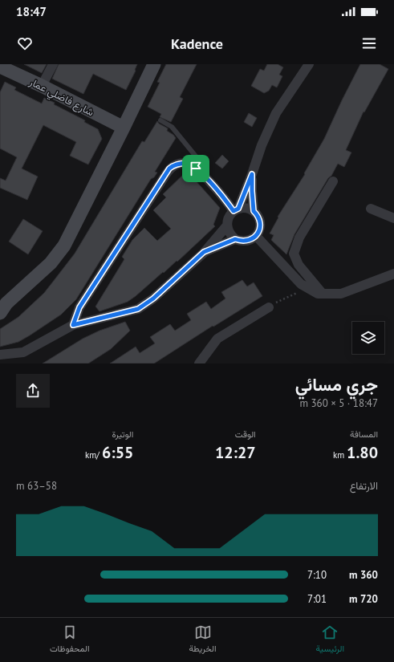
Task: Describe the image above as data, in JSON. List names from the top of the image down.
{
  "streets": {
    "main road": ["شارع فاضلي عمار"]
  },
  "page": {
    "status": "18:47",
    "header": "Kadence",
    "heading": ["جري مسائي", "18:47 · 5 × 360 m"],
    "stats": [
      ["المسافة", "1.80 km"],
      ["الوقت", "12:27"],
      ["الوتيرة", "6:55 /km"]
    ],
    "chart": ["الارتفاع", "58–63 m"],
    "list": [
      {
        "name": "360 m",
        "note": "7:10"
      },
      {
        "name": "720 m",
        "note": "7:01"
      }
    ],
    "tabs": ["الرئيسية", "الخريطة", "المحفوظات"]
  }
}
